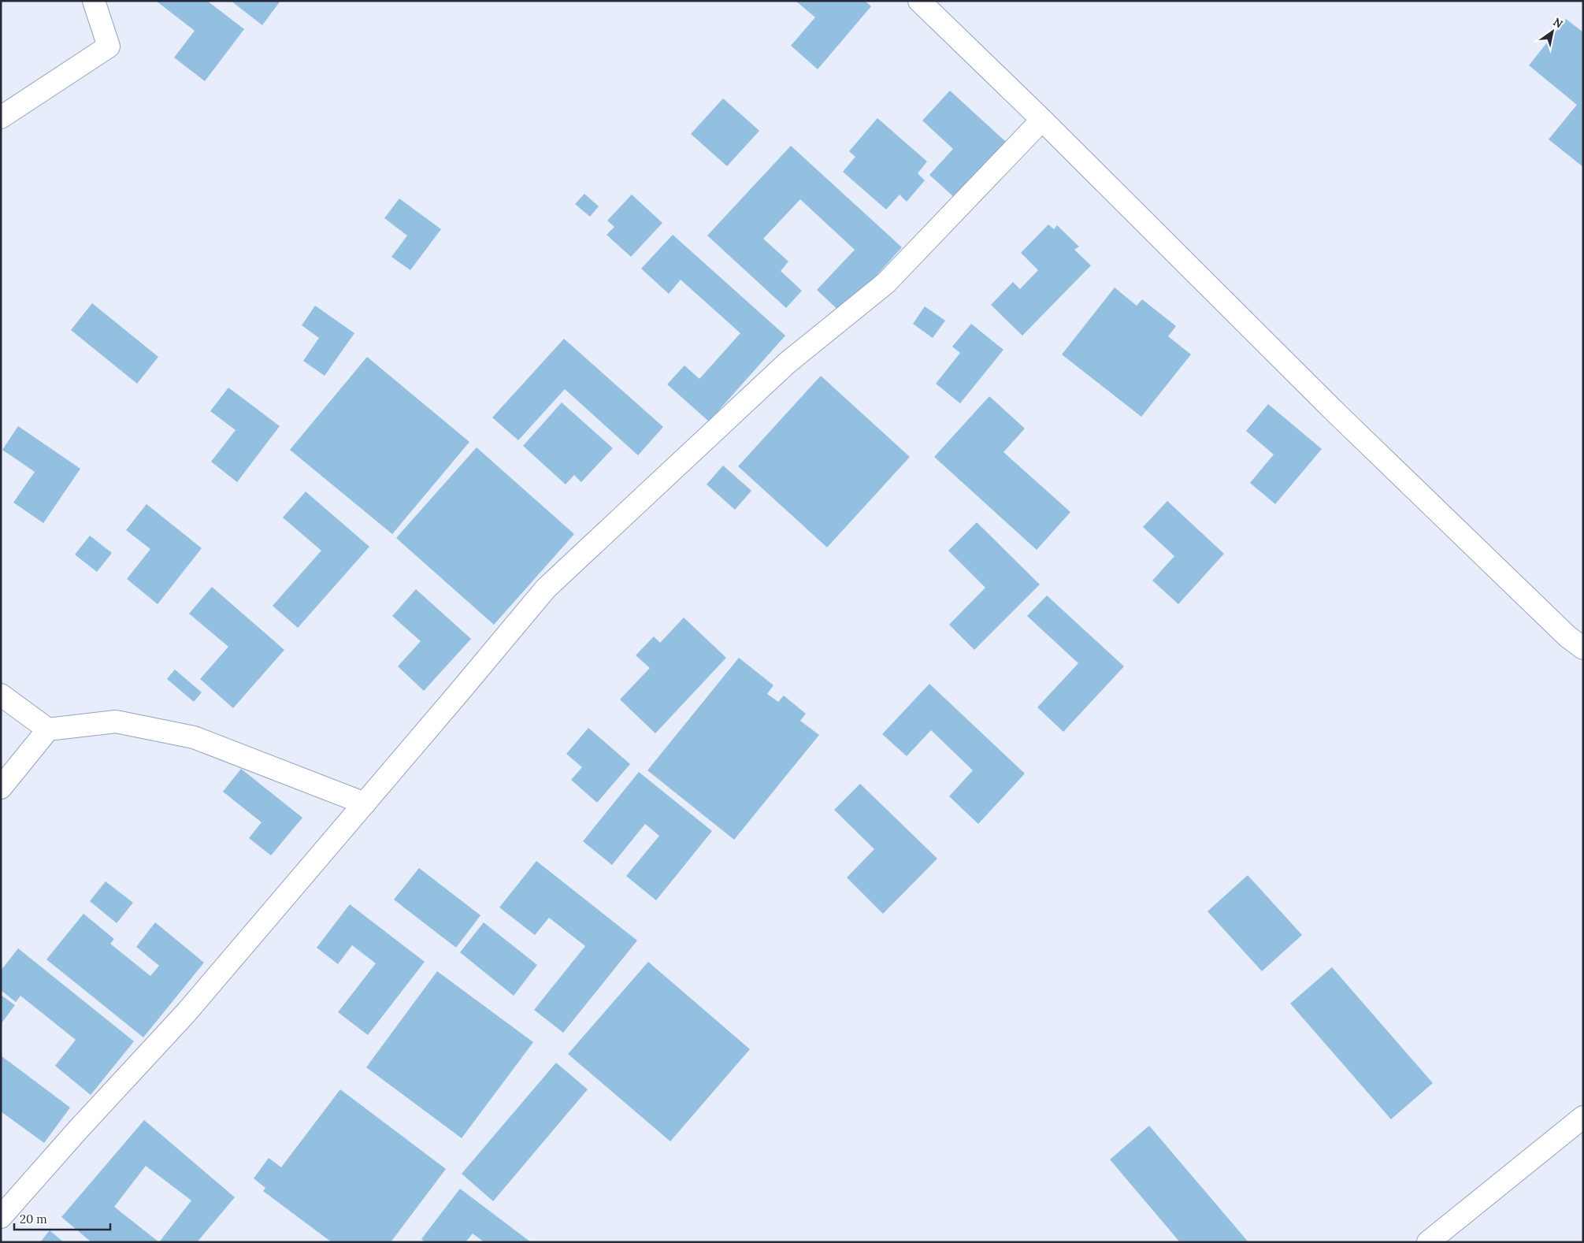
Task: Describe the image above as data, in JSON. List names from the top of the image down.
{
  "scale_bar": "20 m",
  "north": "top right"
}
